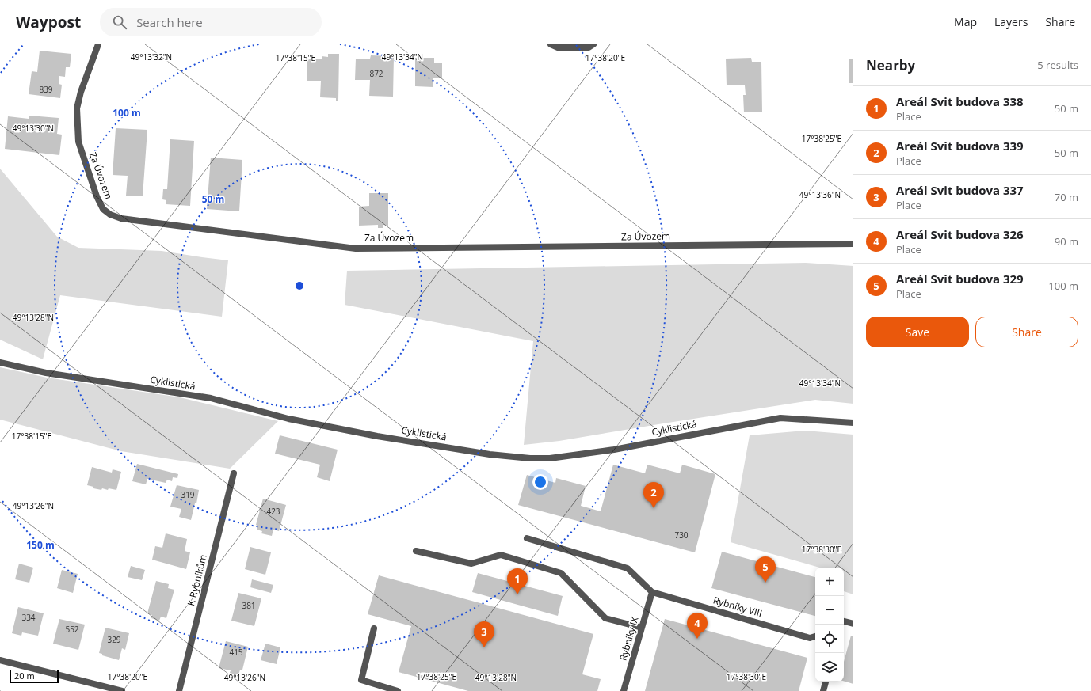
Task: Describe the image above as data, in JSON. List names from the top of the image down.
{
  "streets": {
    "street": [
      "Za Úvozem",
      "Cyklistická",
      "K Rybníkům",
      "Rybníky VIII",
      "Rybníky IX"
    ]
  },
  "crossings": [
    ["Rybníky VIII", "Rybníky IX"]
  ],
  "house_numbers": [
    "872",
    "839",
    "319",
    "423",
    "730",
    "381",
    "334",
    "552",
    "329",
    "415"
  ],
  "scale_bar": "20 m",
  "page": {
    "header": "Waypost",
    "search": "Search here",
    "nav": ["Map", "Layers", "Share"],
    "heading": ["Nearby", "5 results"],
    "list": [
      {
        "mark": "1",
        "name": "Areál Svit budova 338",
        "note": "Place",
        "value": "50 m"
      },
      {
        "mark": "2",
        "name": "Areál Svit budova 339",
        "note": "Place",
        "value": "50 m"
      },
      {
        "mark": "3",
        "name": "Areál Svit budova 337",
        "note": "Place",
        "value": "70 m"
      },
      {
        "mark": "4",
        "name": "Areál Svit budova 326",
        "note": "Place",
        "value": "90 m"
      },
      {
        "mark": "5",
        "name": "Areál Svit budova 329",
        "note": "Place",
        "value": "100 m"
      }
    ],
    "buttons": ["Save", "Share"],
    "pins": [
      "2",
      "5",
      "1",
      "4",
      "3"
    ],
    "map_buttons": ["+", "−"],
    "scale": "20 m"
  },
  "coordinates": [
    "49°13'32\"N",
    "49°13'34\"N",
    "17°38'15\"E",
    "17°38'20\"E",
    "49°13'30\"N",
    "17°38'25\"E",
    "49°13'36\"N",
    "49°13'28\"N",
    "49°13'26\"N",
    "17°38'30\"E"
  ],
  "rings": ["100 m", "50 m", "150 m"]
}
